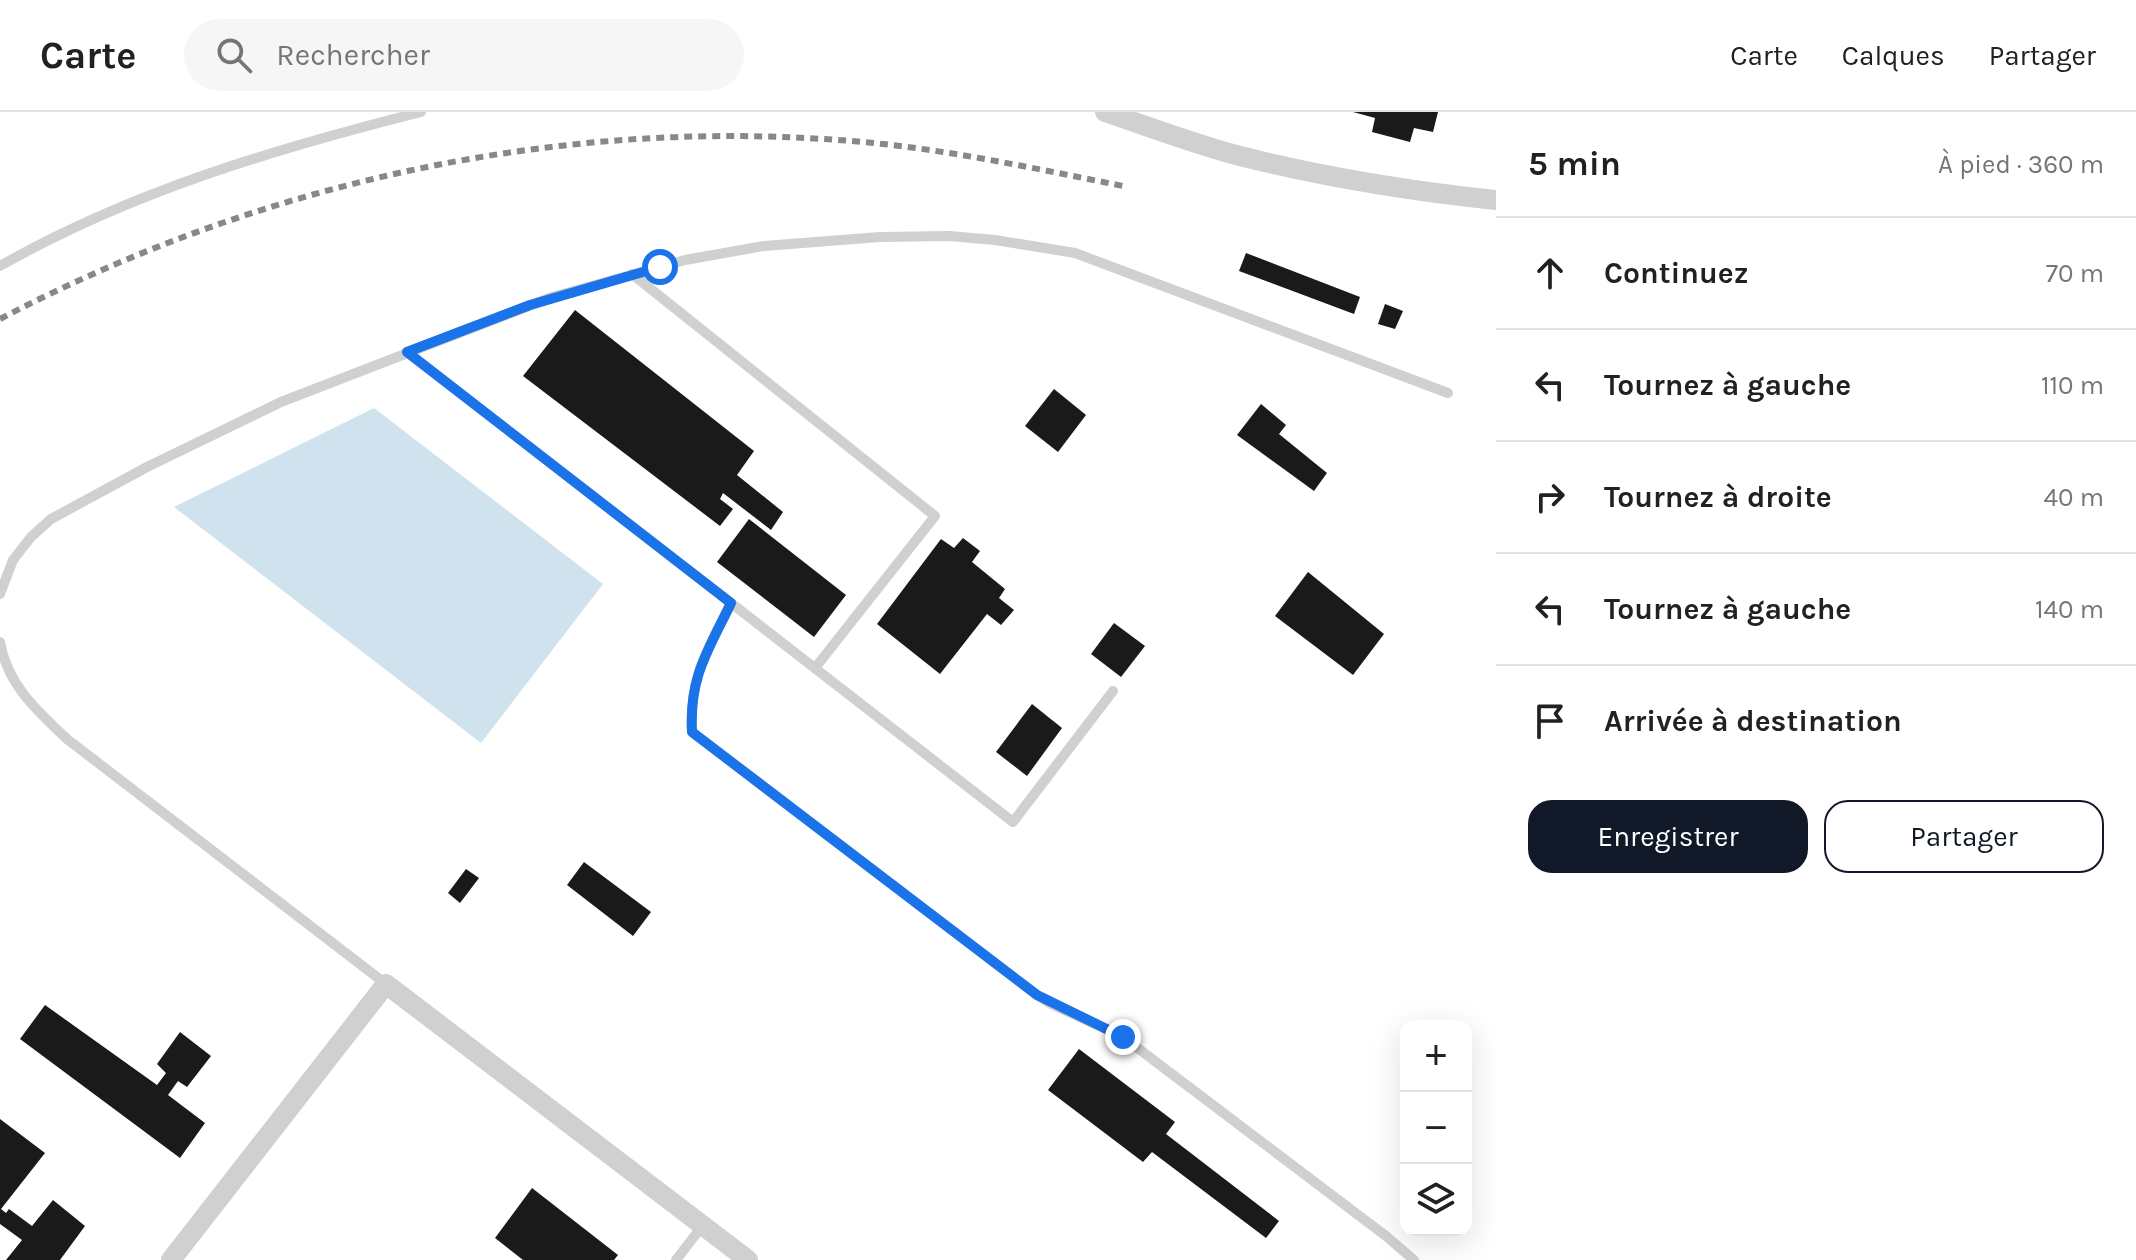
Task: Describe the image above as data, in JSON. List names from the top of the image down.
{
  "page": {
    "header": "Carte",
    "search": "Rechercher",
    "nav": ["Carte", "Calques", "Partager"],
    "heading": ["5 min", "À pied · 360 m"],
    "list": [
      ["Continuez", "70 m"],
      ["Tournez à gauche", "110 m"],
      ["Tournez à droite", "40 m"],
      ["Tournez à gauche", "140 m"],
      "Arrivée à destination"
    ],
    "buttons": ["Enregistrer", "Partager"],
    "map_buttons": ["+", "−"]
  }
}
